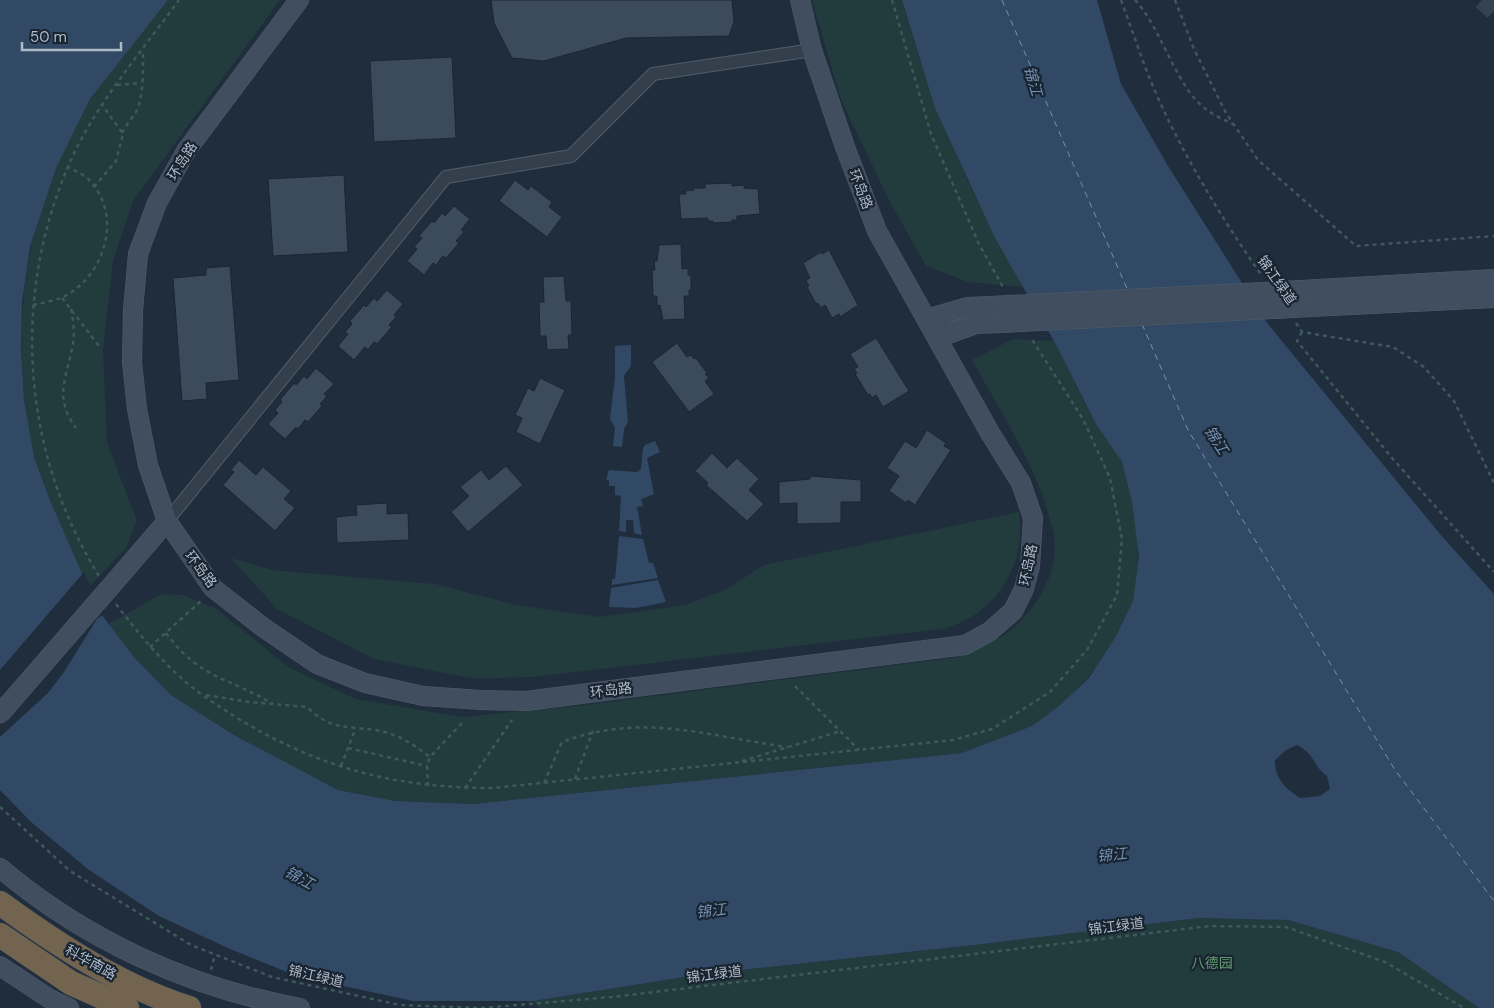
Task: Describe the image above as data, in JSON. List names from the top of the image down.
{
  "streets": {
    "highway": ["科华南路"],
    "street": ["环岛路"],
    "path": ["锦江绿道"]
  },
  "water": ["锦江"],
  "parks": ["八德园"],
  "scale_bar": "50 m"
}
